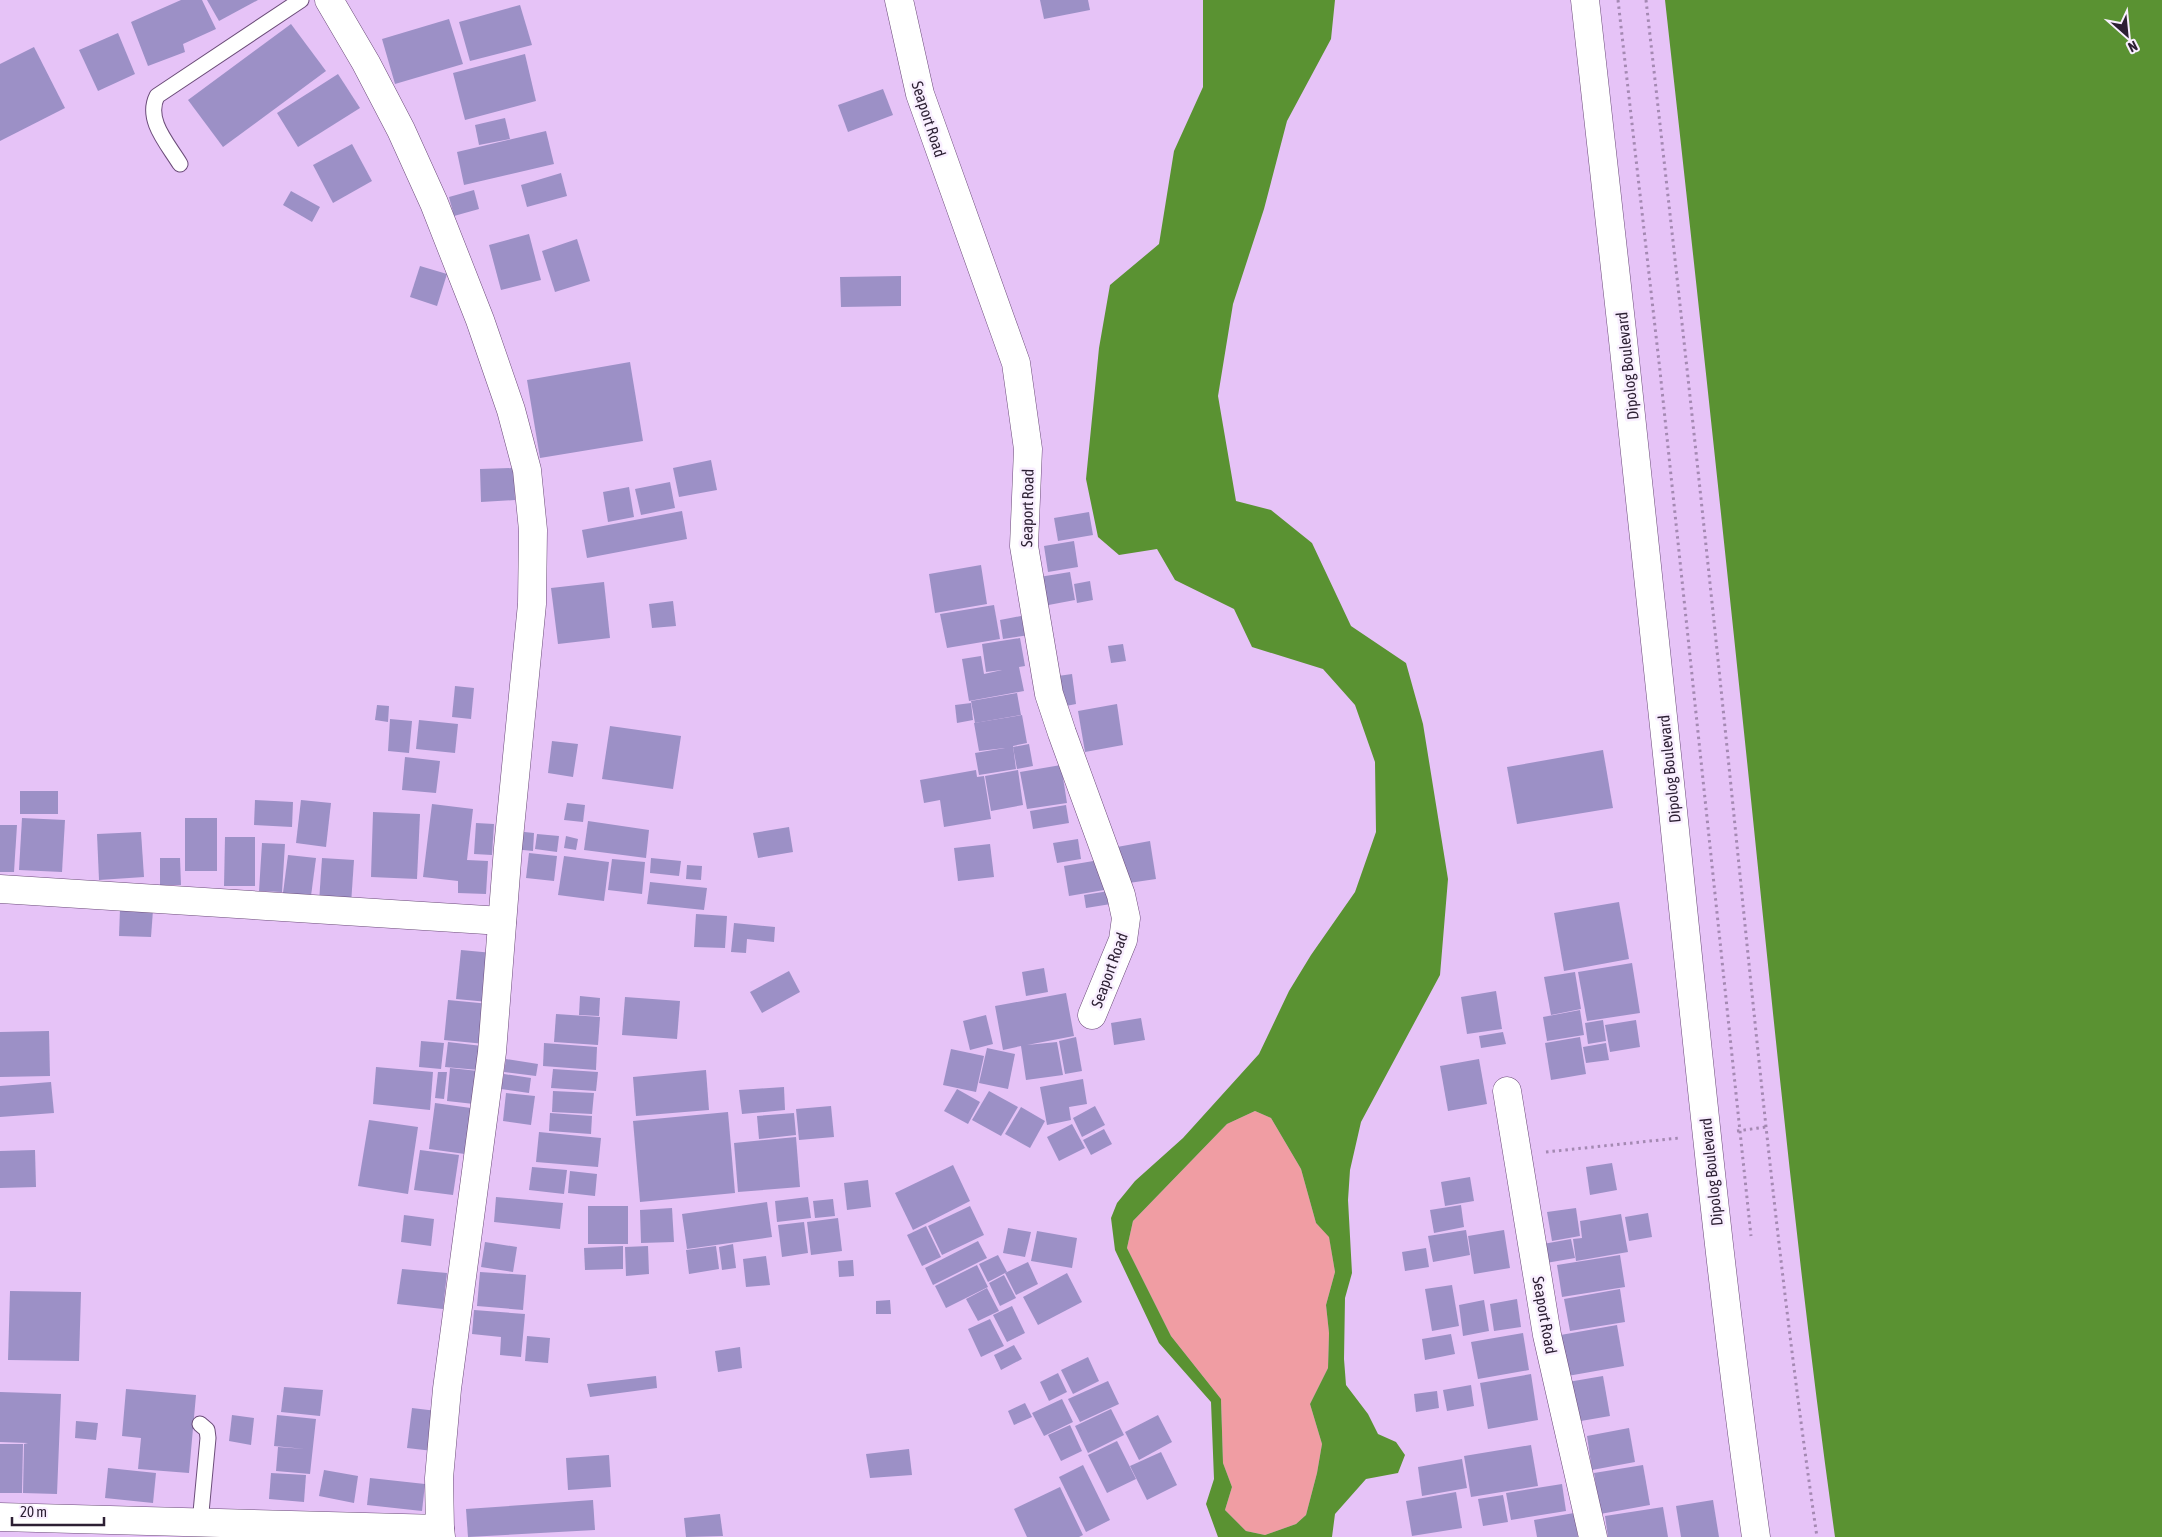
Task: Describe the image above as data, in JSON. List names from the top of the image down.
{
  "streets": {
    "street": ["Seaport Road", "Dipolog Boulevard"]
  },
  "scale_bar": "20 m",
  "north": "bottom right"
}
